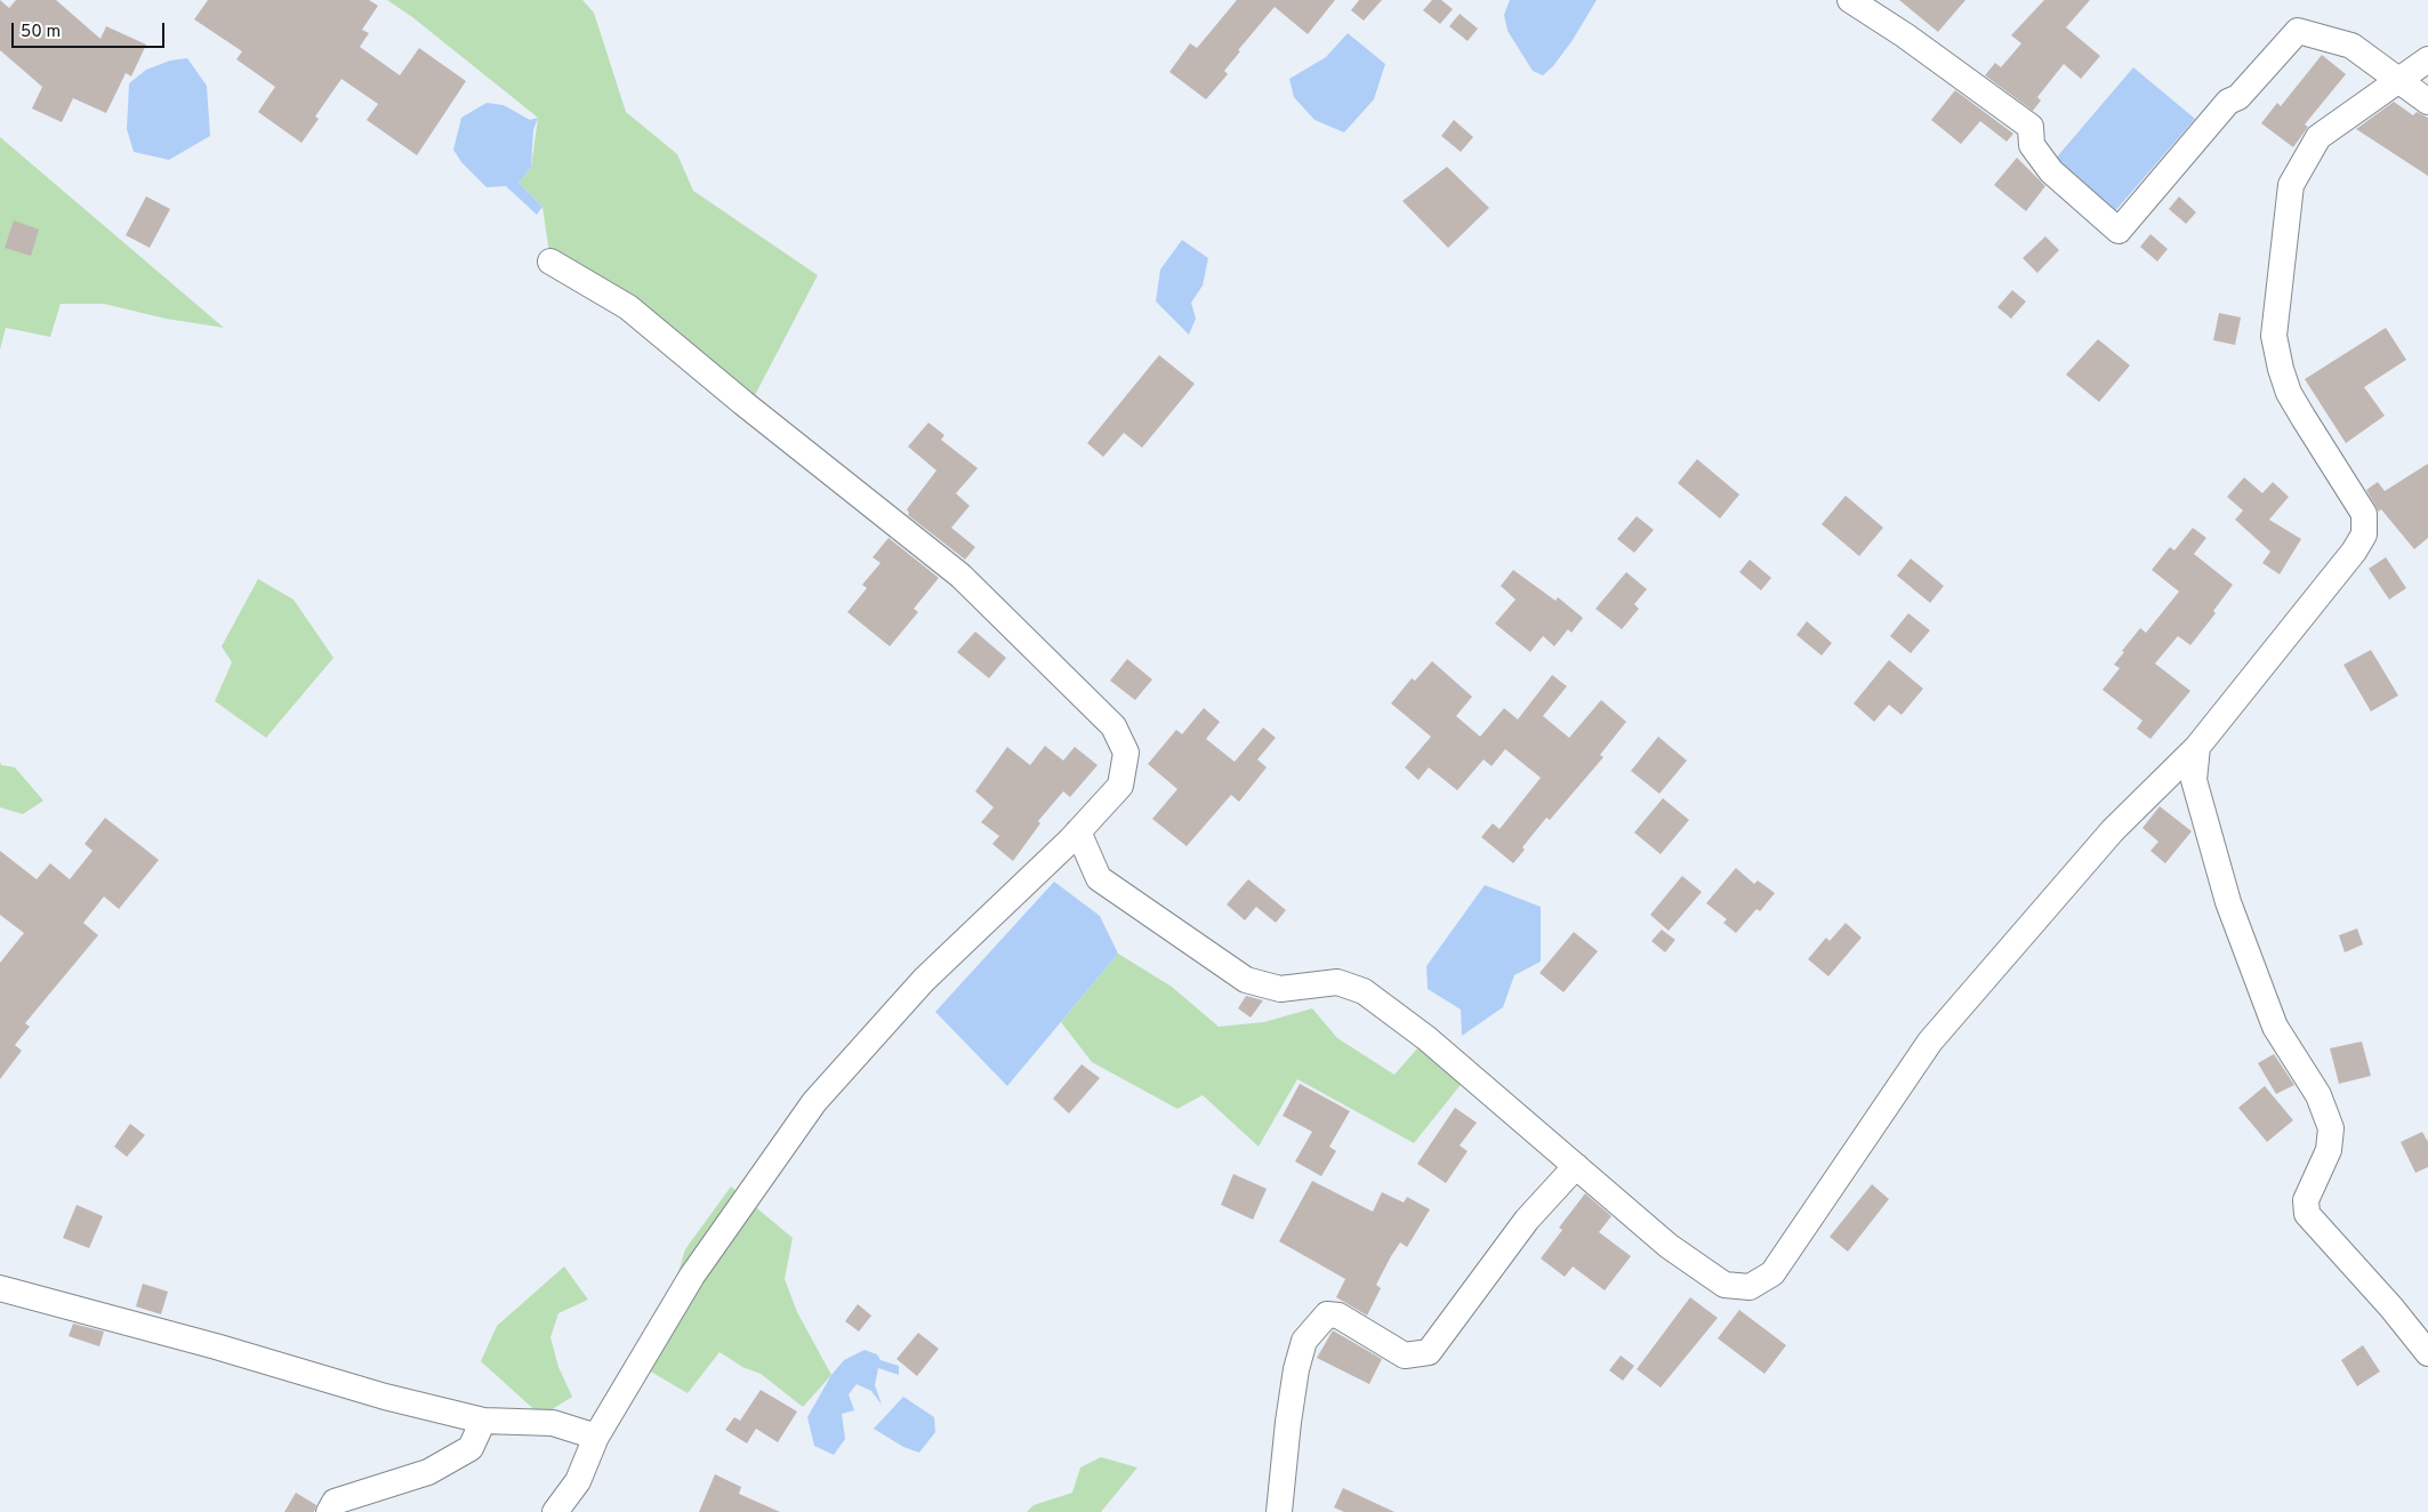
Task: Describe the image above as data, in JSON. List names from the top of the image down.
{
  "scale_bar": "50 m"
}
